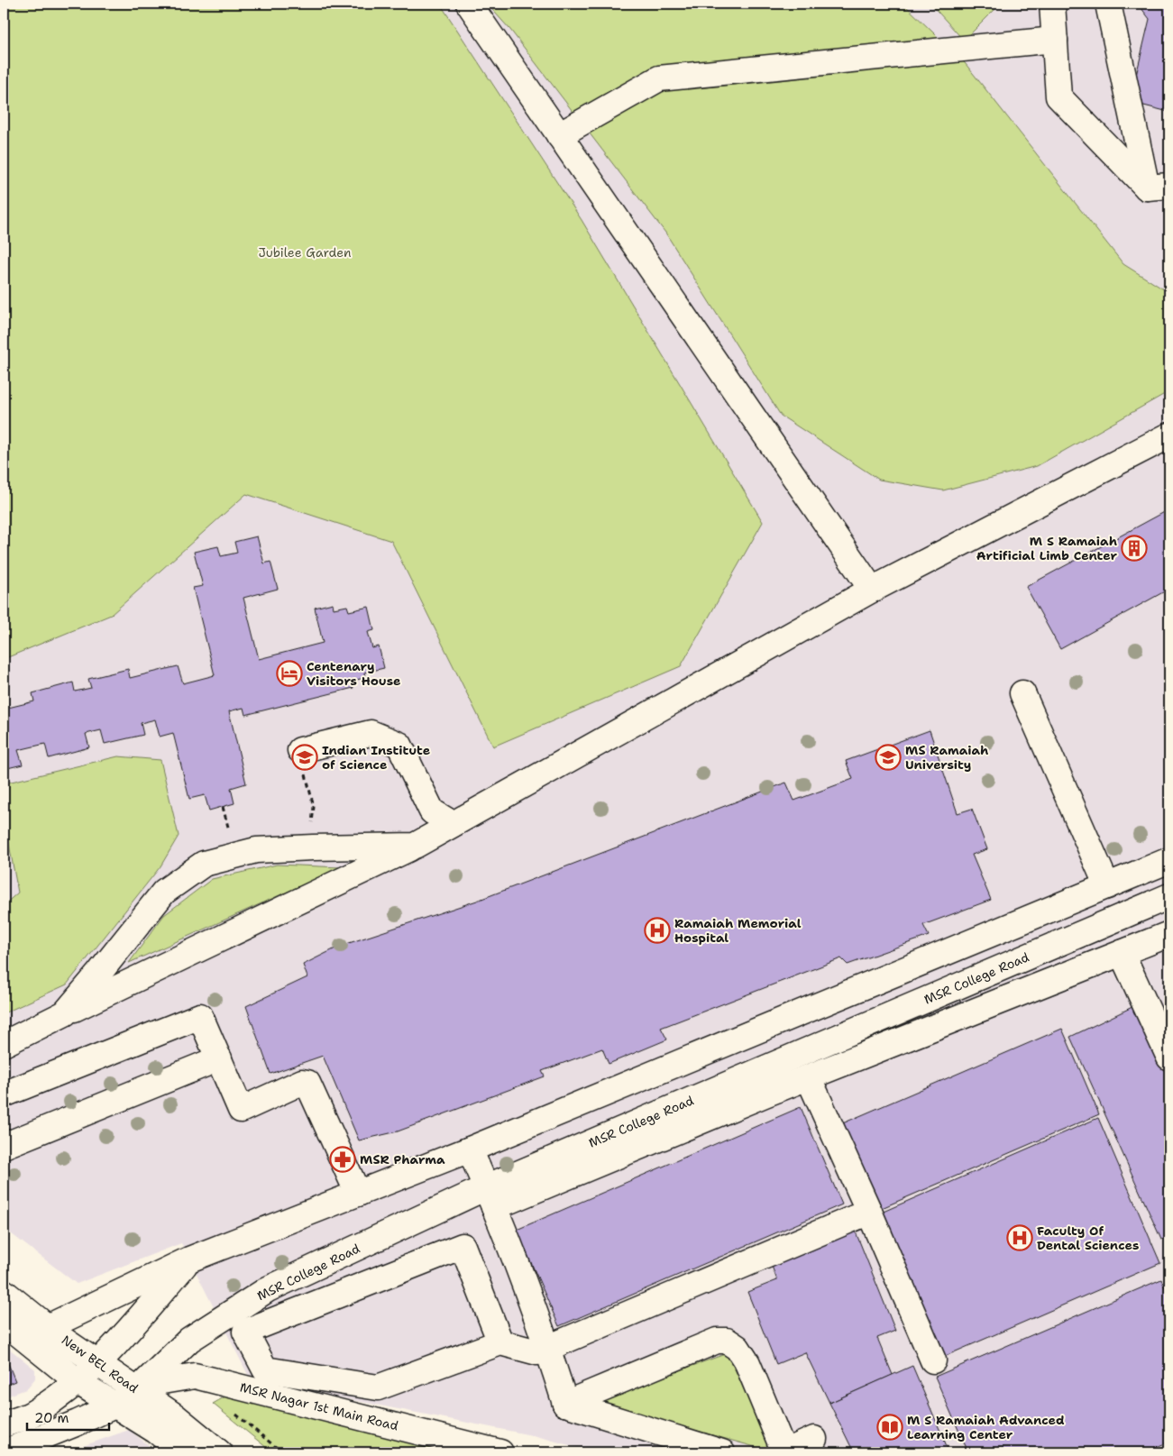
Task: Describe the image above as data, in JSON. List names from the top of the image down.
{
  "streets": {
    "street": ["MSR College Road", "New BEL Road", "MSR Nagar 1st Main Road"]
  },
  "crossings": [
    ["MSR College Road", "New BEL Road"],
    ["MSR College Road", "MSR Nagar 1st Main Road"],
    ["New BEL Road", "MSR Nagar 1st Main Road"]
  ],
  "parks": ["Jubilee Garden"],
  "places": {
    "building": ["M S Ramaiah Artificial Limb Center"],
    "hotel": ["Centenary Visitors House"],
    "school or university": ["Indian Institute of Science", "MS Ramaiah University"],
    "hospital": ["Ramaiah Memorial Hospital", "Faculty Of Dental Sciences"],
    "pharmacy": ["MSR Pharma"],
    "library": ["M S Ramaiah Advanced Learning Center"]
  },
  "scale_bar": "20 m"
}
